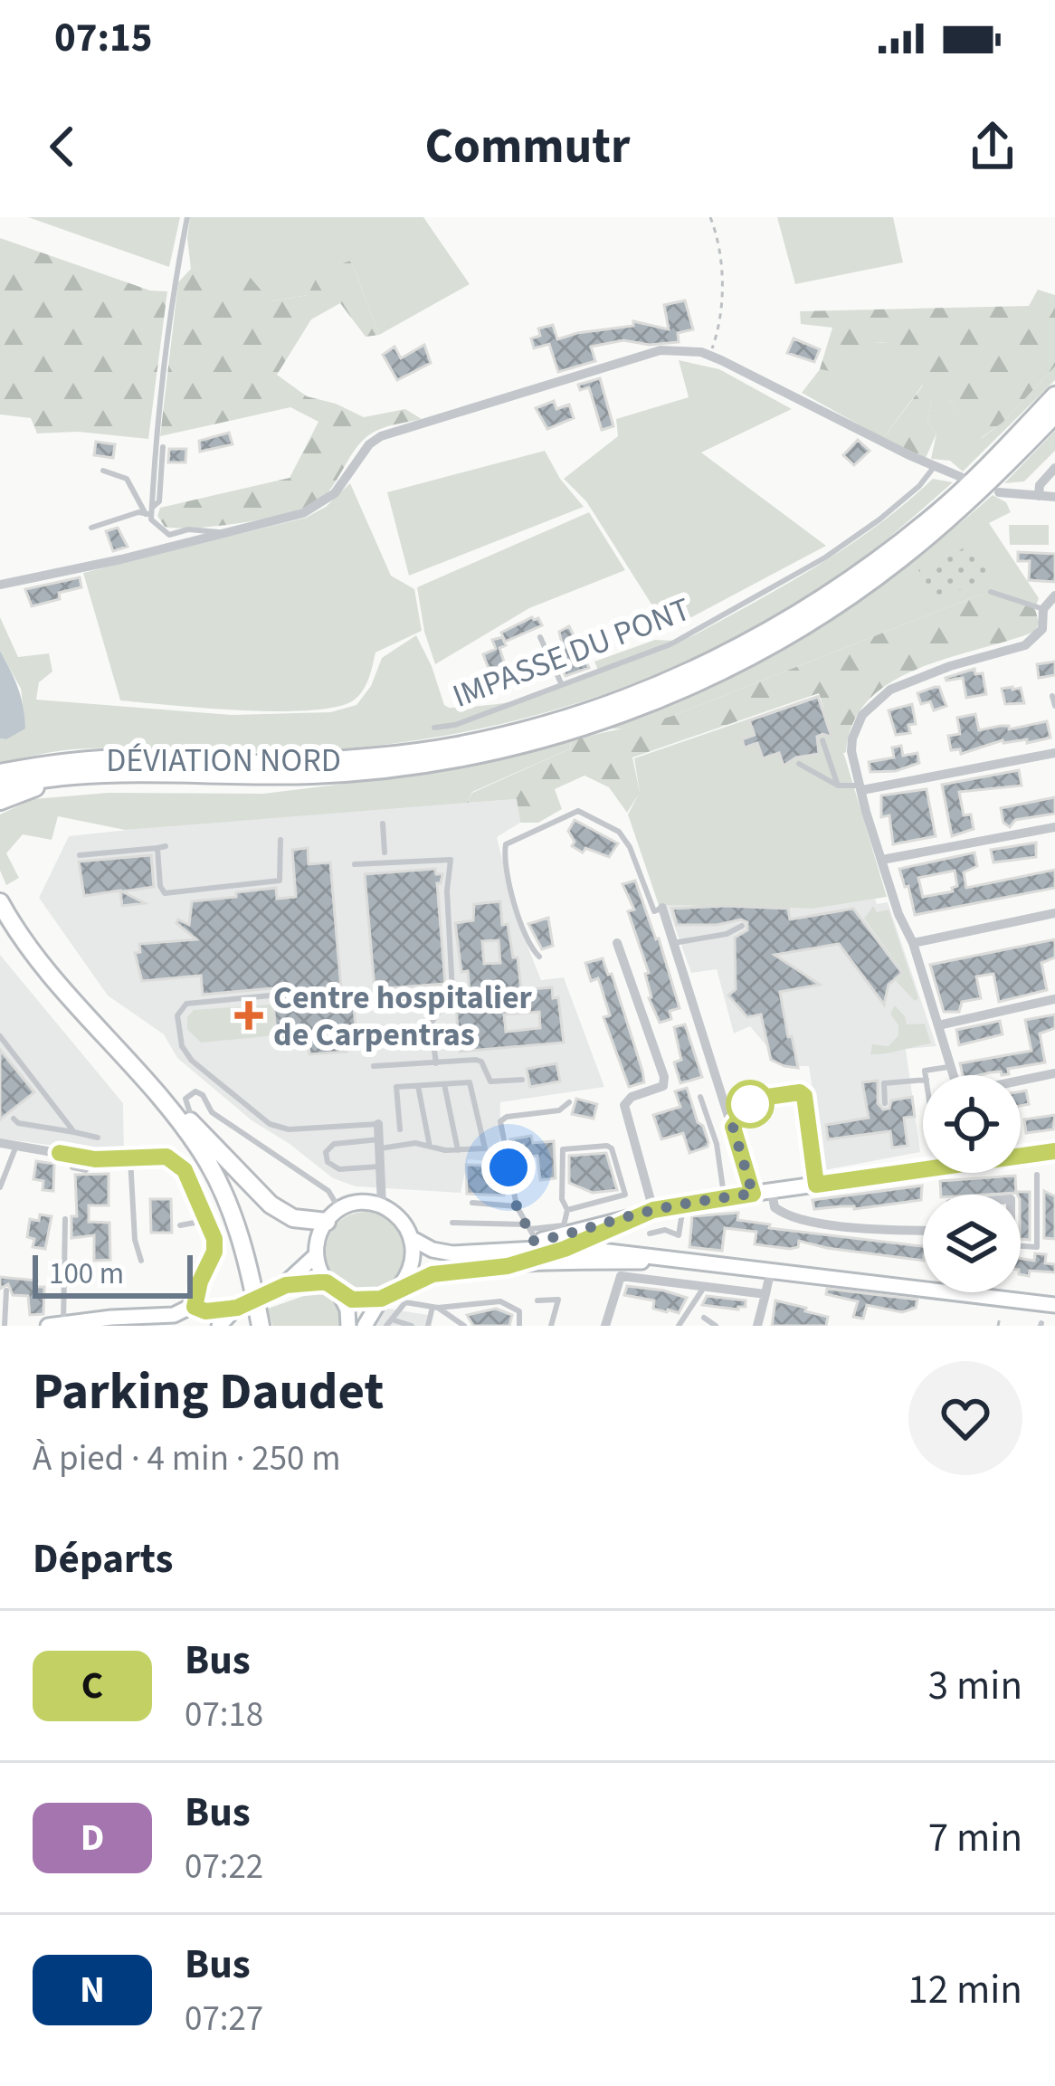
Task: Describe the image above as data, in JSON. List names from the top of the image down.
{
  "streets": {
    "main road": ["DÉVIATION NORD"],
    "lane": ["IMPASSE DU PONT"]
  },
  "places": {
    "health": ["Centre hospitalier de Carpentras"]
  },
  "lines": ["bus line C"],
  "scale_bar": "100 m",
  "page": {
    "status": "07:15",
    "header": "Commutr",
    "scale": "100 m",
    "heading": [
      ["Parking Daudet", "À pied · 4 min · 250 m"],
      "Départs"
    ],
    "list": [
      {
        "mark": "C",
        "name": "Bus",
        "note": "07:18",
        "value": "3 min"
      },
      {
        "mark": "D",
        "name": "Bus",
        "note": "07:22",
        "value": "7 min"
      },
      {
        "mark": "N",
        "name": "Bus",
        "note": "07:27",
        "value": "12 min"
      }
    ]
  }
}
